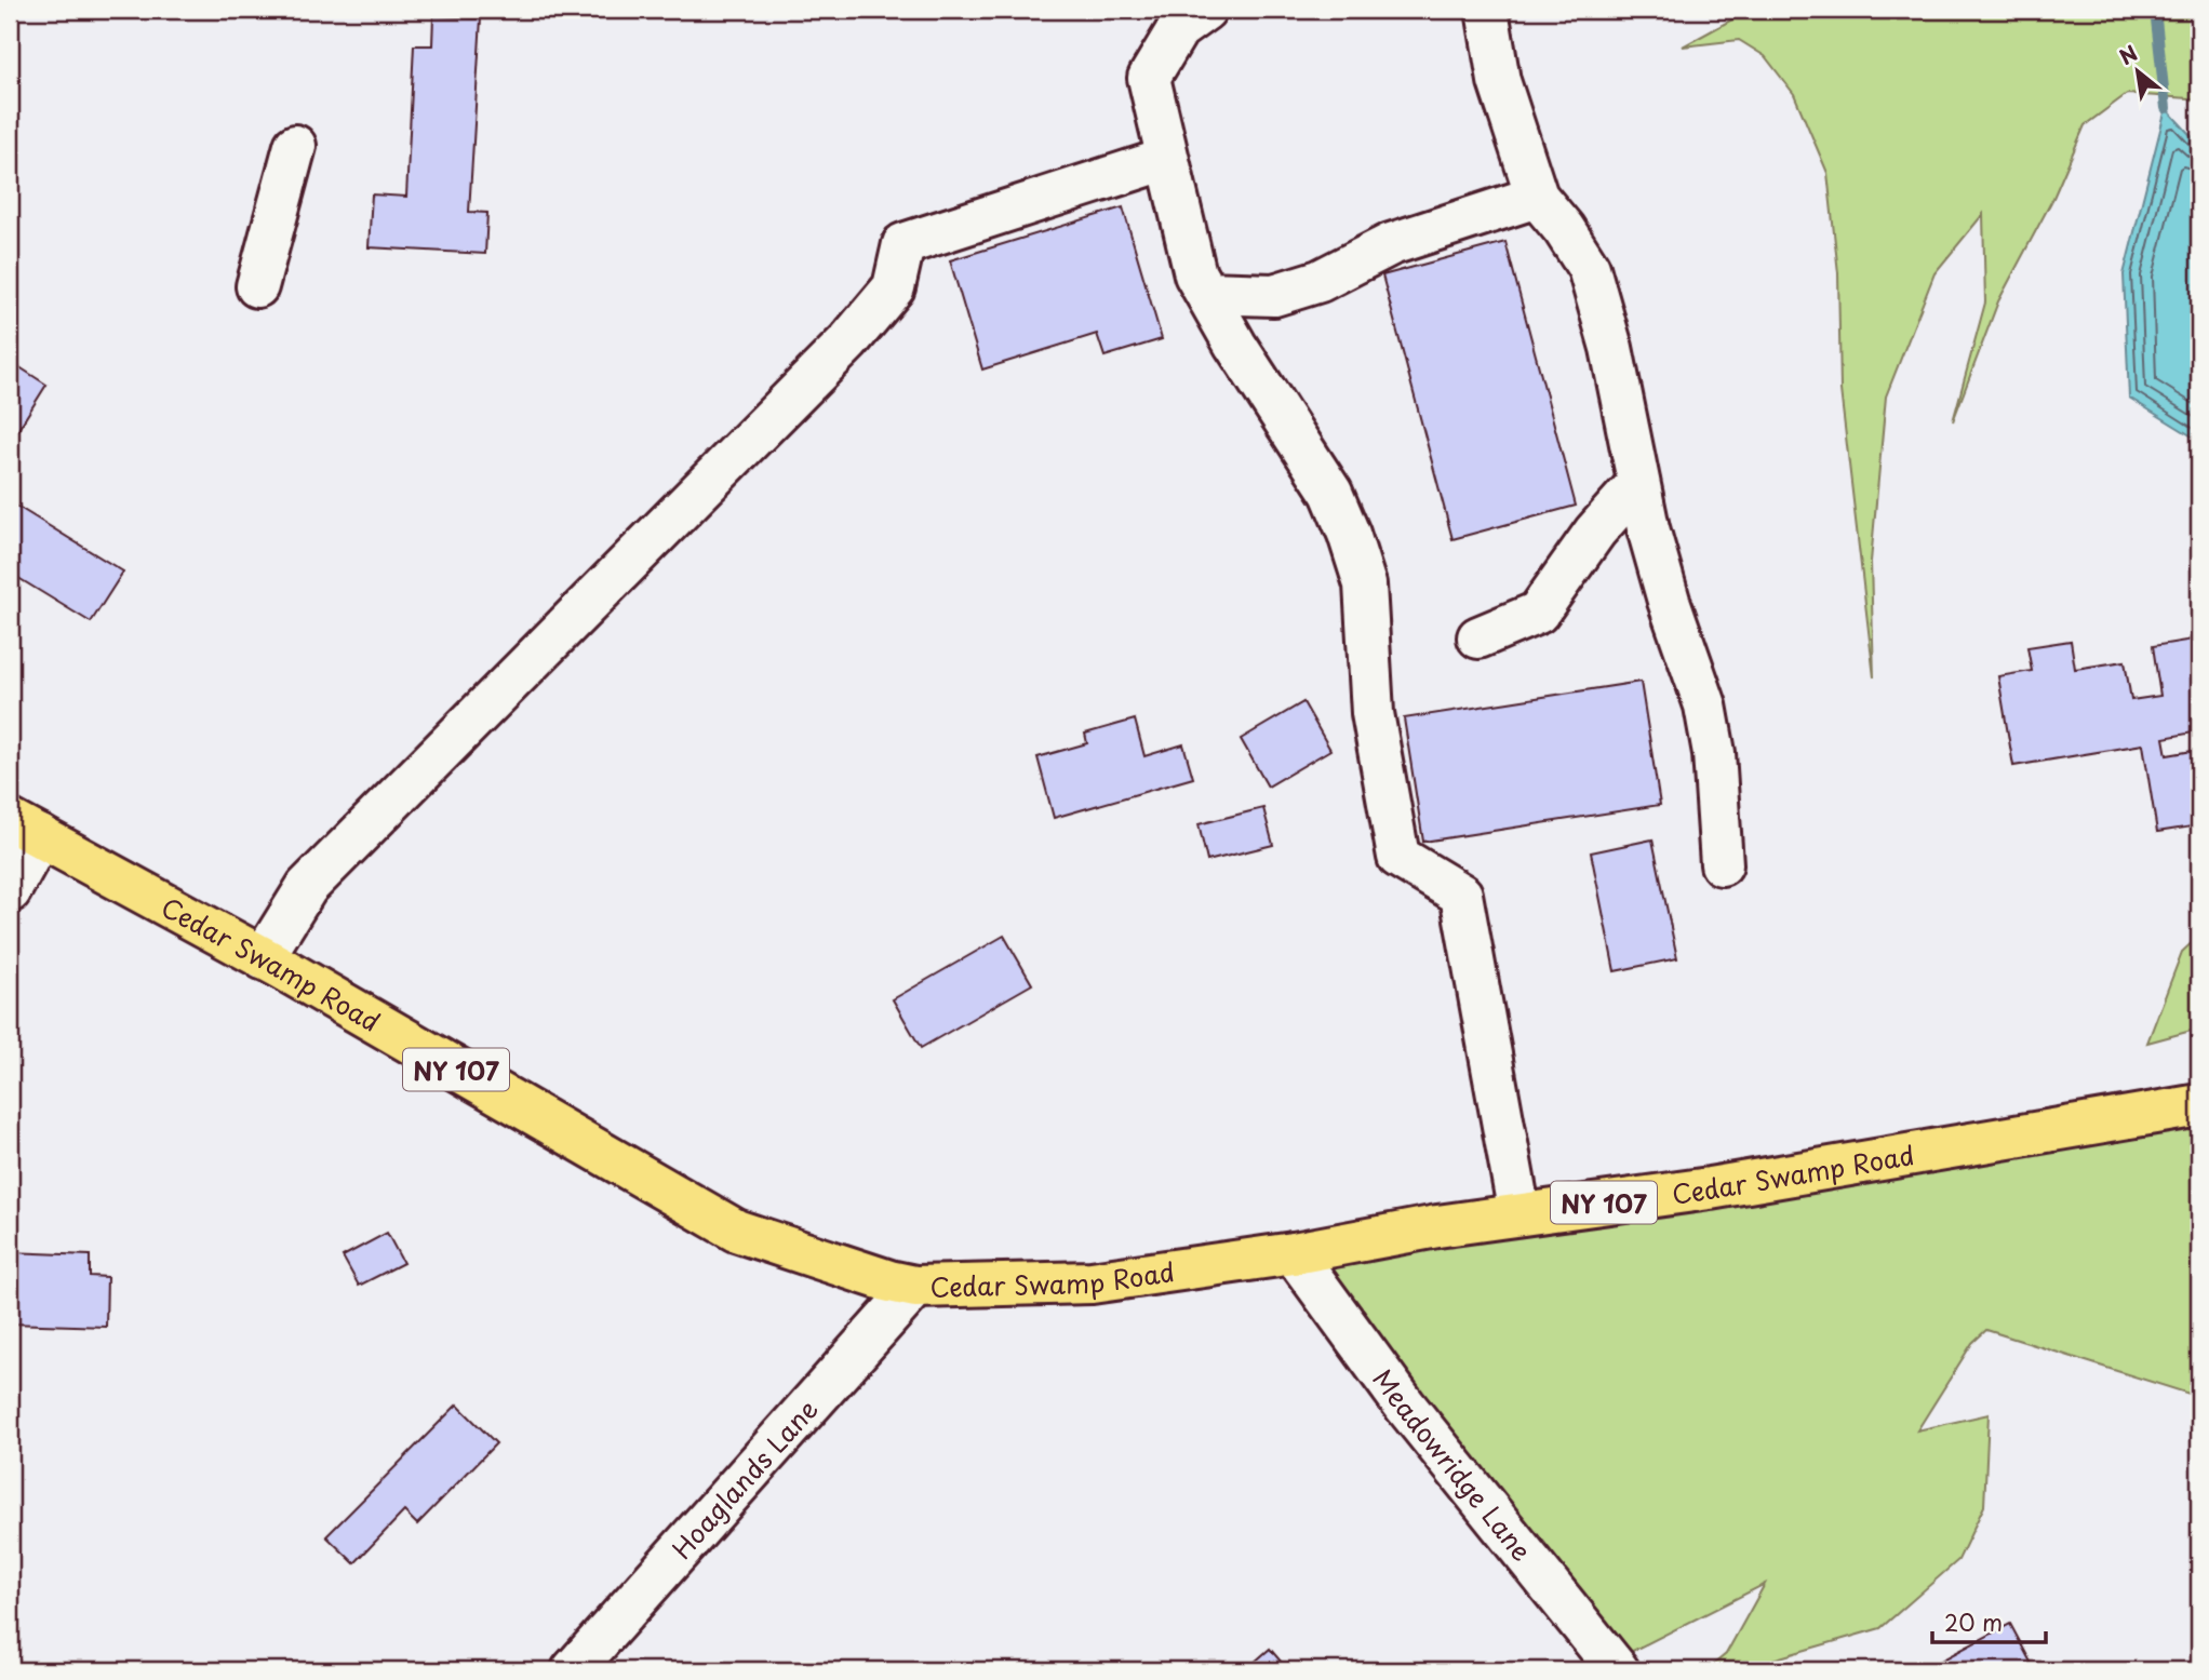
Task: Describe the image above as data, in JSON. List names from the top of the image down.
{
  "streets": {
    "main road": ["Cedar Swamp Road", "NY 107"],
    "street": ["Meadowridge Lane", "Hoaglands Lane"]
  },
  "crossings": [
    ["Cedar Swamp Road", "Meadowridge Lane"],
    ["Cedar Swamp Road", "Hoaglands Lane"]
  ],
  "scale_bar": "20 m",
  "north": "top left"
}
